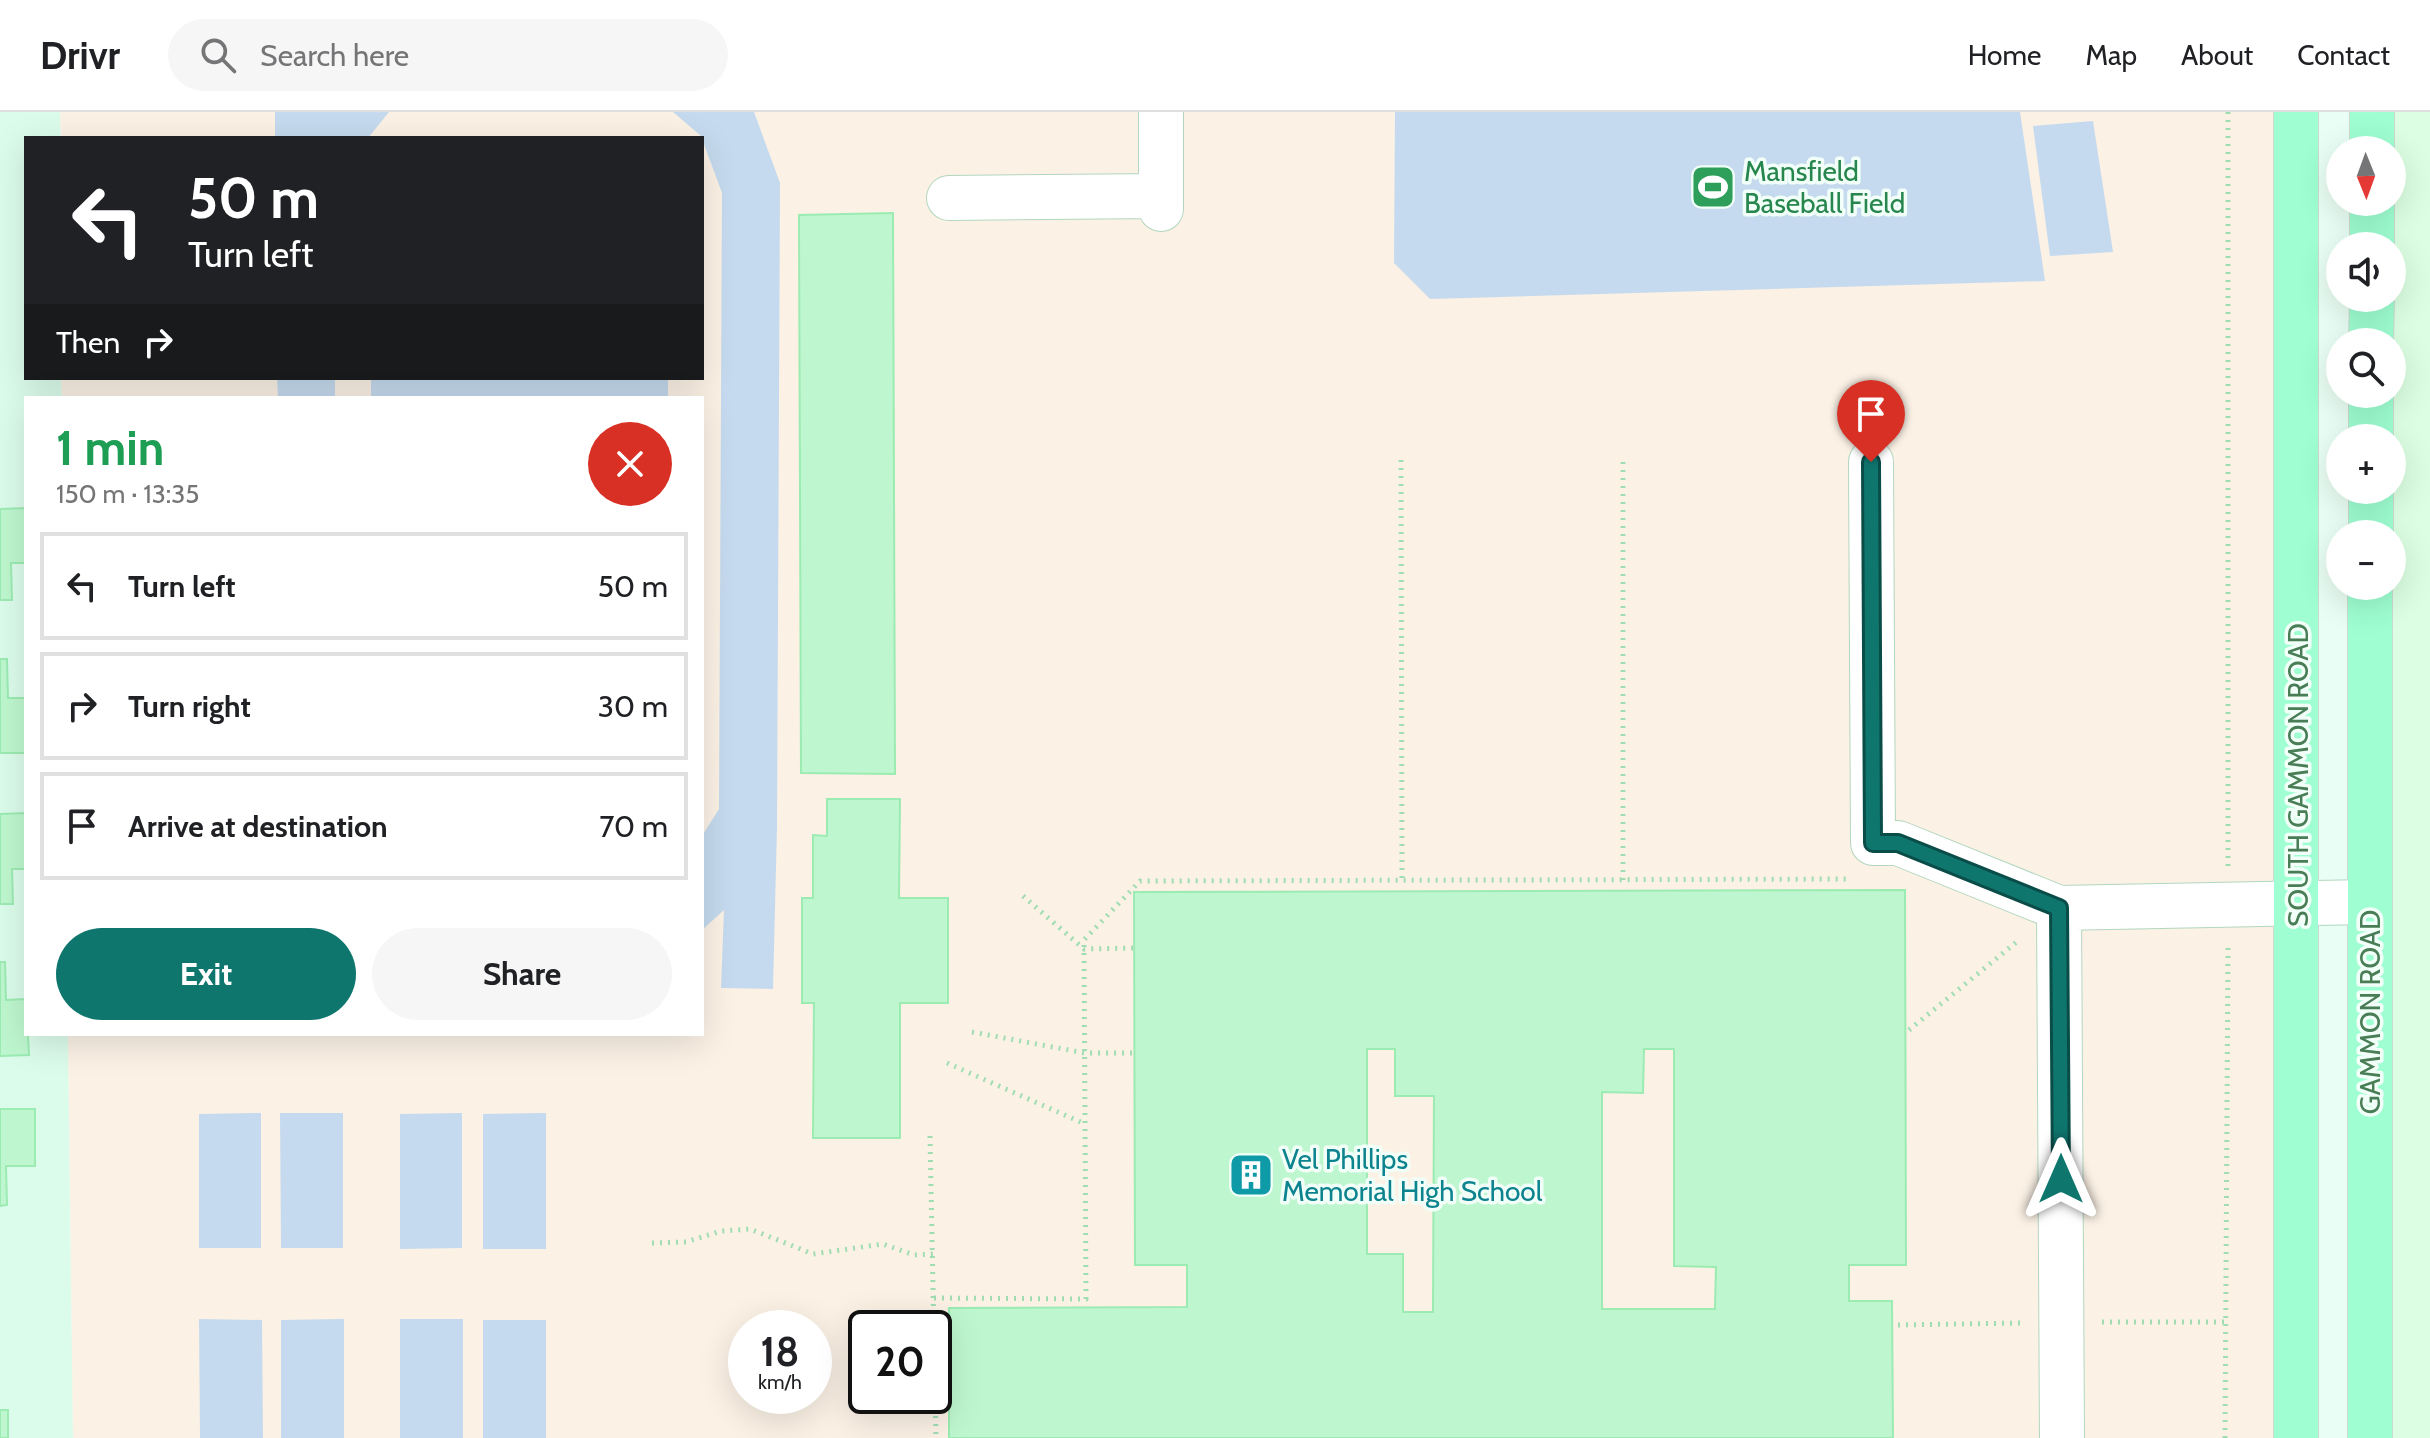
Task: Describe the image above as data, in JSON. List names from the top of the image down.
{
  "streets": {
    "main road": ["SOUTH GAMMON ROAD", "GAMMON ROAD"]
  },
  "places": {
    "sports": ["Mansfield Baseball Field"],
    "building": ["Vel Phillips Memorial High School"]
  },
  "north": "bottom",
  "page": {
    "header": "Drivr",
    "search": "Search here",
    "nav": [
      "Home",
      "Map",
      "About",
      "Contact"
    ],
    "map_buttons": ["+", "−"],
    "turn": ["50 m", "Turn left"],
    "then": "Then",
    "heading": ["1 min", "150 m · 13:35"],
    "list": [
      {
        "name": "Turn left",
        "value": "50 m"
      },
      {
        "name": "Turn right",
        "value": "30 m"
      },
      {
        "name": "Arrive at destination",
        "value": "70 m"
      }
    ],
    "buttons": ["Exit", "Share"],
    "speed": "18 km/h",
    "limit": "20"
  }
}
